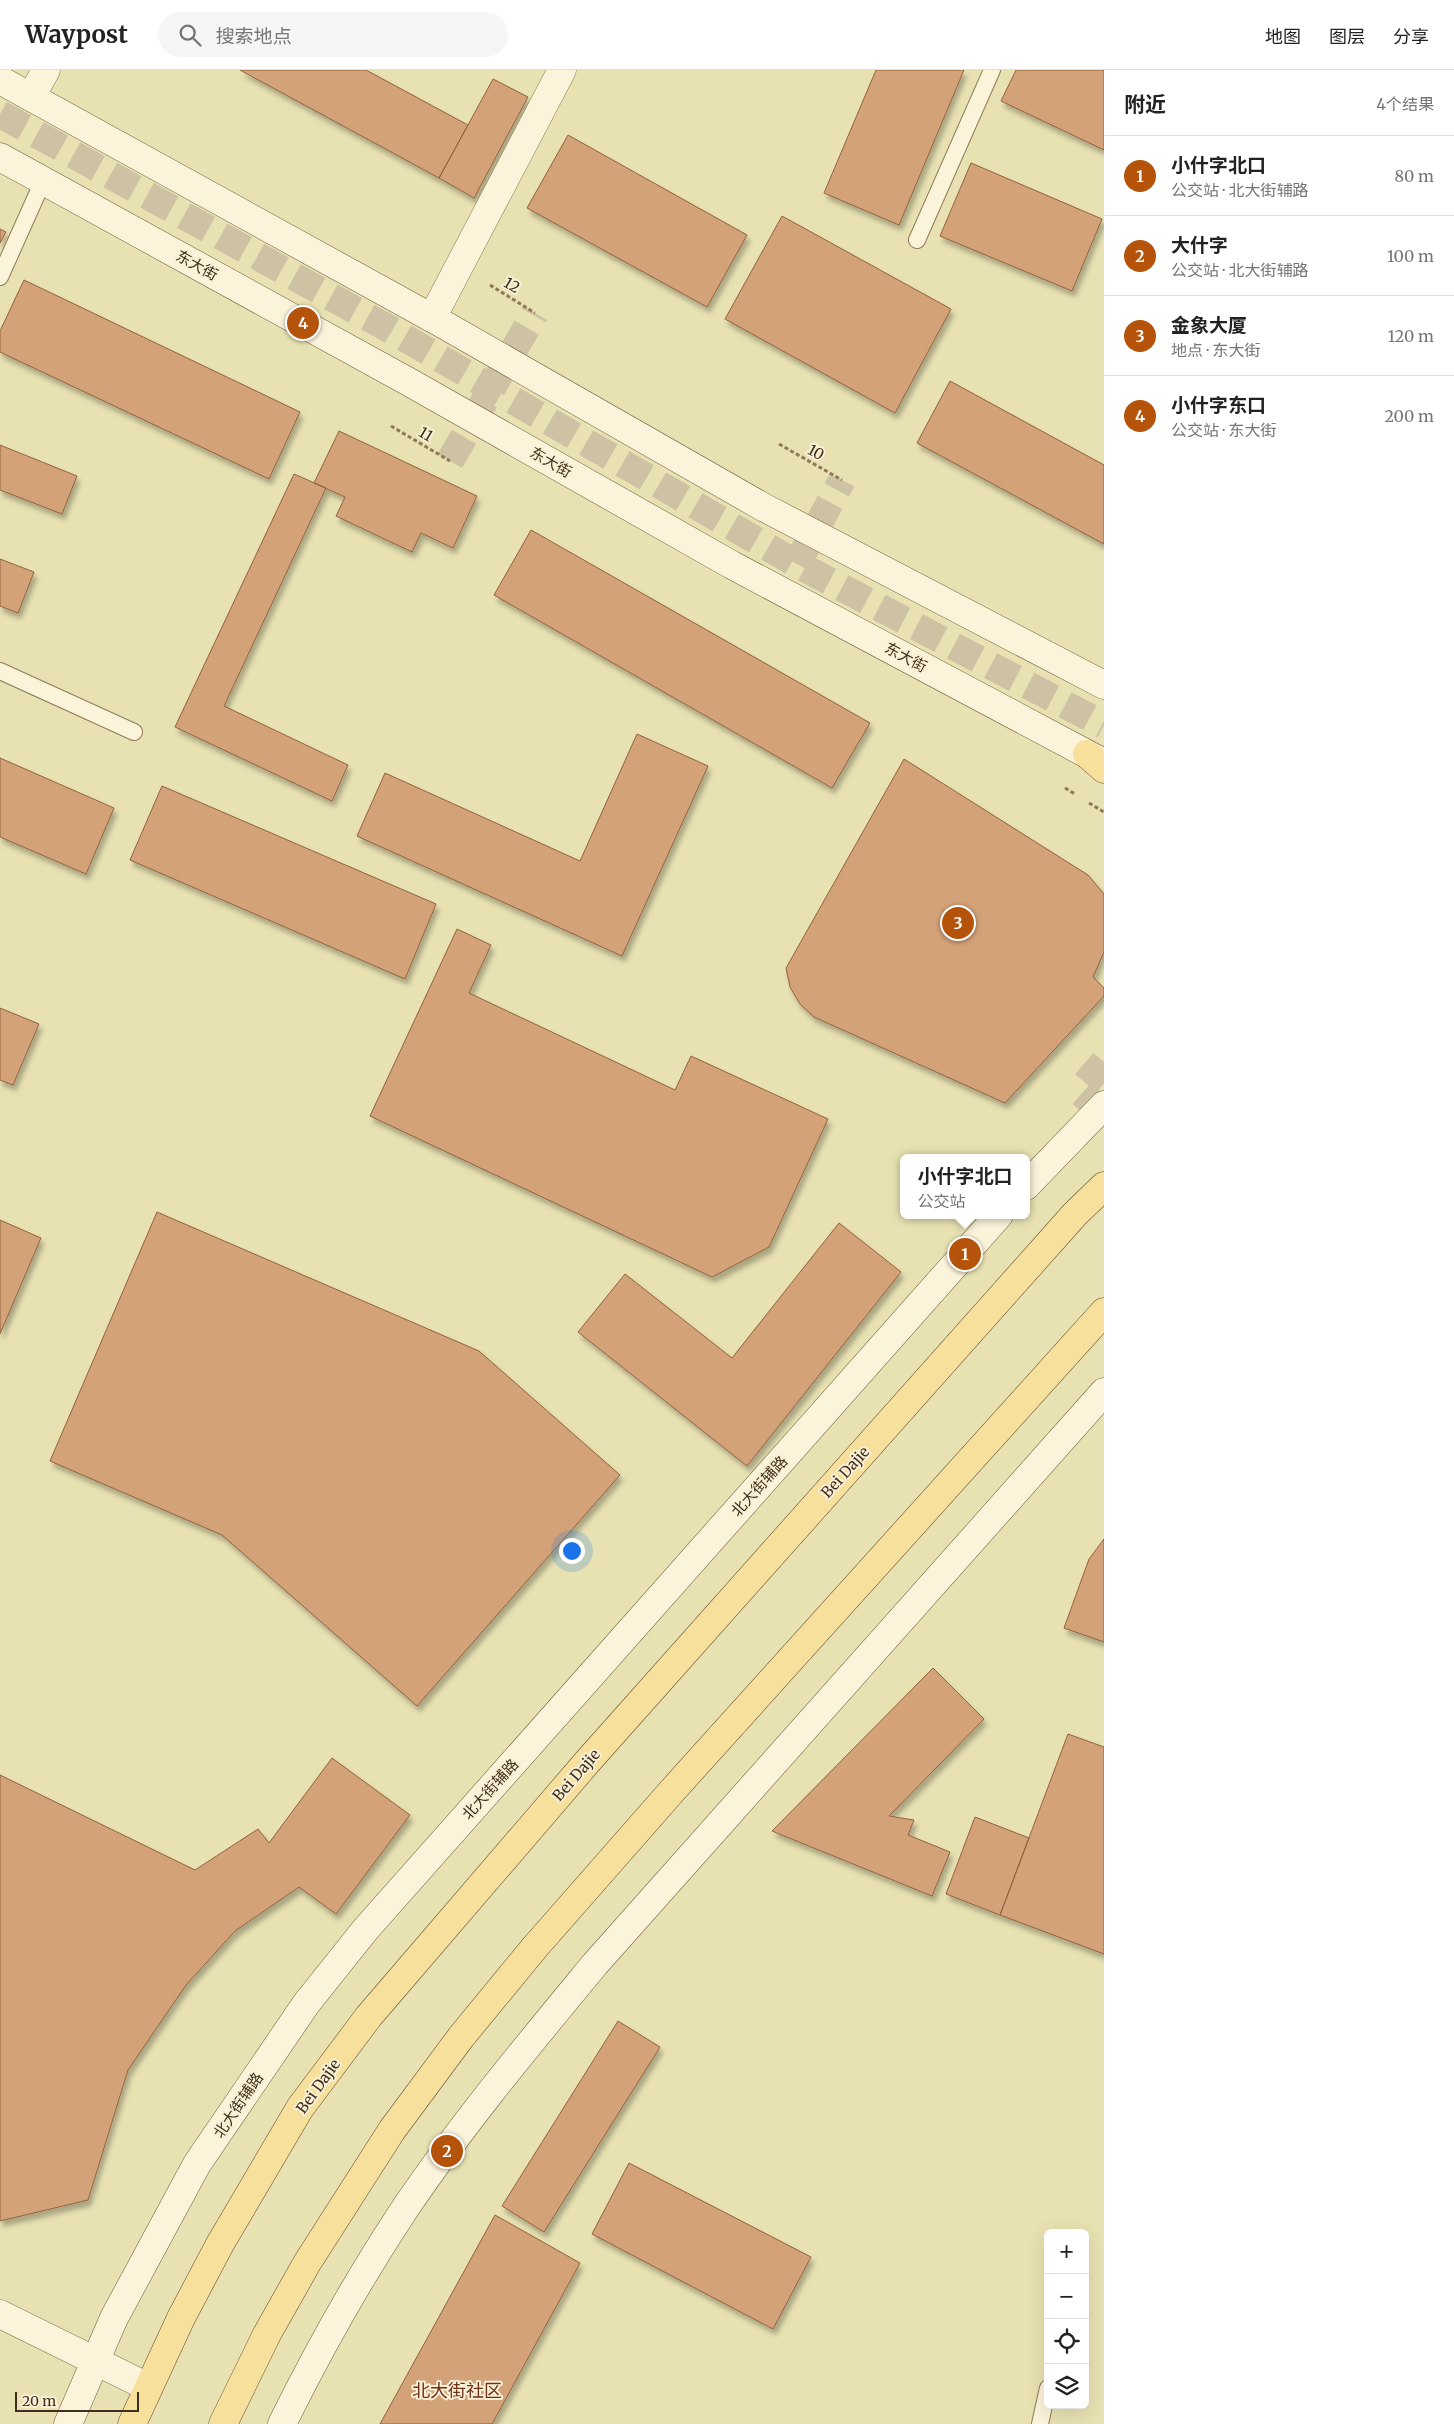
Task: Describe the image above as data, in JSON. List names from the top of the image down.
{
  "streets": {
    "main road": ["Bei Dajie"],
    "street": ["东大街", "北大街辅路"],
    "path": ["12", "11", "10"]
  },
  "districts": ["北大街社区"],
  "scale_bar": "20 m",
  "page": {
    "header": "Waypost",
    "search": "搜索地点",
    "nav": ["地图", "图层", "分享"],
    "heading": ["附近", "4个结果"],
    "list": [
      {
        "mark": "1",
        "name": "小什字北口",
        "note": "公交站 · 北大街辅路",
        "value": "80 m"
      },
      {
        "mark": "2",
        "name": "大什字",
        "note": "公交站 · 北大街辅路",
        "value": "100 m"
      },
      {
        "mark": "3",
        "name": "金象大厦",
        "note": "地点 · 东大街",
        "value": "120 m"
      },
      {
        "mark": "4",
        "name": "小什字东口",
        "note": "公交站 · 东大街",
        "value": "200 m"
      }
    ],
    "pins": [
      "4",
      "3",
      "1",
      "2"
    ],
    "popup": ["小什字北口", "公交站"],
    "map_buttons": ["+", "−"],
    "scale": "20 m"
  }
}
